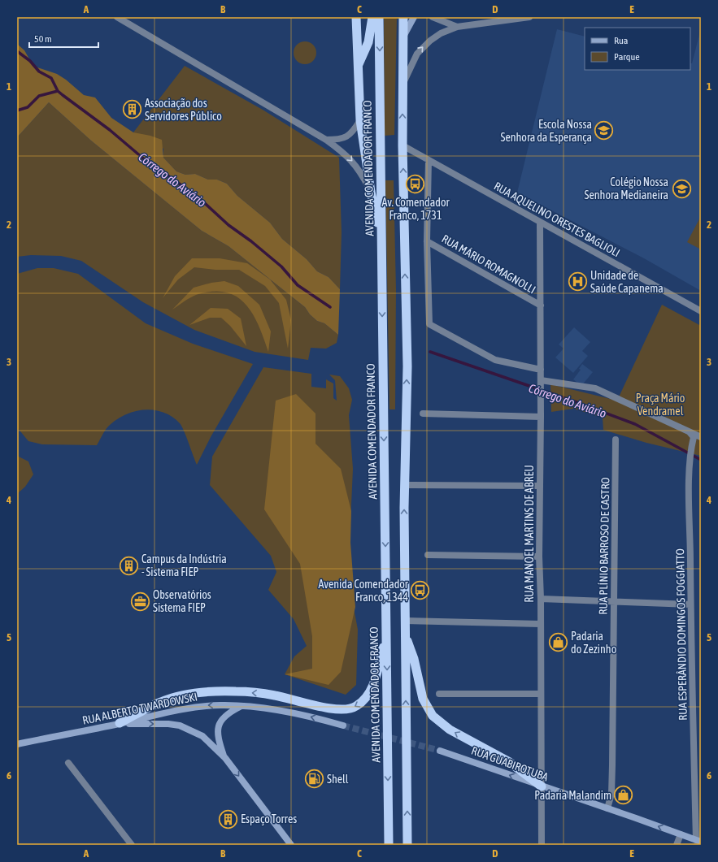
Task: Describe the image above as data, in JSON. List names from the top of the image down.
{
  "streets": {
    "highway": ["AVENIDA COMENDADOR FRANCO"],
    "main road": ["RUA ALBERTO TWARDOWSKI", "RUA GUABIROTUBA"],
    "street": [
      "RUA AQUELINO ORESTES BAGLIOLI",
      "RUA MÁRIO ROMAGNOLLI",
      "RUA MANOEL MARTINS DE ABREU",
      "RUA PLÍNIO BARROSO DE CASTRO",
      "RUA ESPERÂNDIO DOMINGOS FOGGIATTO"
    ]
  },
  "crossings": [
    ["RUA AQUELINO ORESTES BAGLIOLI", "RUA MANOEL MARTINS DE ABREU"],
    ["RUA MÁRIO ROMAGNOLLI", "RUA MANOEL MARTINS DE ABREU"],
    ["RUA MANOEL MARTINS DE ABREU", "RUA GUABIROTUBA"],
    ["RUA PLÍNIO BARROSO DE CASTRO", "RUA GUABIROTUBA"],
    ["RUA ESPERÂNDIO DOMINGOS FOGGIATTO", "RUA GUABIROTUBA"]
  ],
  "one_way": ["RUA GUABIROTUBA"],
  "water": ["Córrego do Aviário"],
  "parks": ["Praça Mário Vendramel"],
  "places": {
    "building": ["Associação dos Servidores Público", "Campus da Indústria - Sistema FIEP", "Espaço Torres"],
    "school or university": ["Escola Nossa Senhora da Esperança", "Colégio Nossa Senhora Medianeira"],
    "bus stop": ["Av. Comendador Franco, 1731", "Avenida Comendador Franco, 1344"],
    "hospital": ["Unidade de Saúde Capanema"],
    "office": ["Observatórios Sistema FIEP"],
    "shop": ["Padaria do Zezinho", "Padaria Malandim"],
    "fuel station": ["Shell"]
  },
  "legend": ["Rua", "Parque"],
  "scale_bar": "50 m",
  "grid": {
    "columns": [
      "A",
      "B",
      "C",
      "D",
      "E"
    ],
    "rows": [
      "1",
      "2",
      "3",
      "4",
      "5",
      "6"
    ]
  }
}
